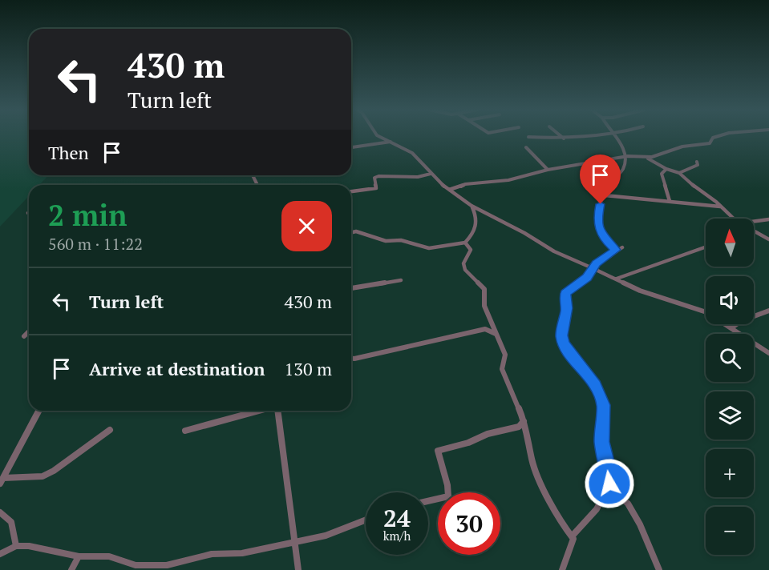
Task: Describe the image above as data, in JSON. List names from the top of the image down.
{
  "north": "top",
  "page": {
    "turn": ["430 m", "Turn left"],
    "then": "Then",
    "heading": ["2 min", "560 m · 11:22"],
    "map_buttons": ["+", "−"],
    "list": [
      {
        "name": "Turn left",
        "value": "430 m"
      },
      {
        "name": "Arrive at destination",
        "value": "130 m"
      }
    ],
    "speed": "24 km/h",
    "limit": "30"
  }
}
